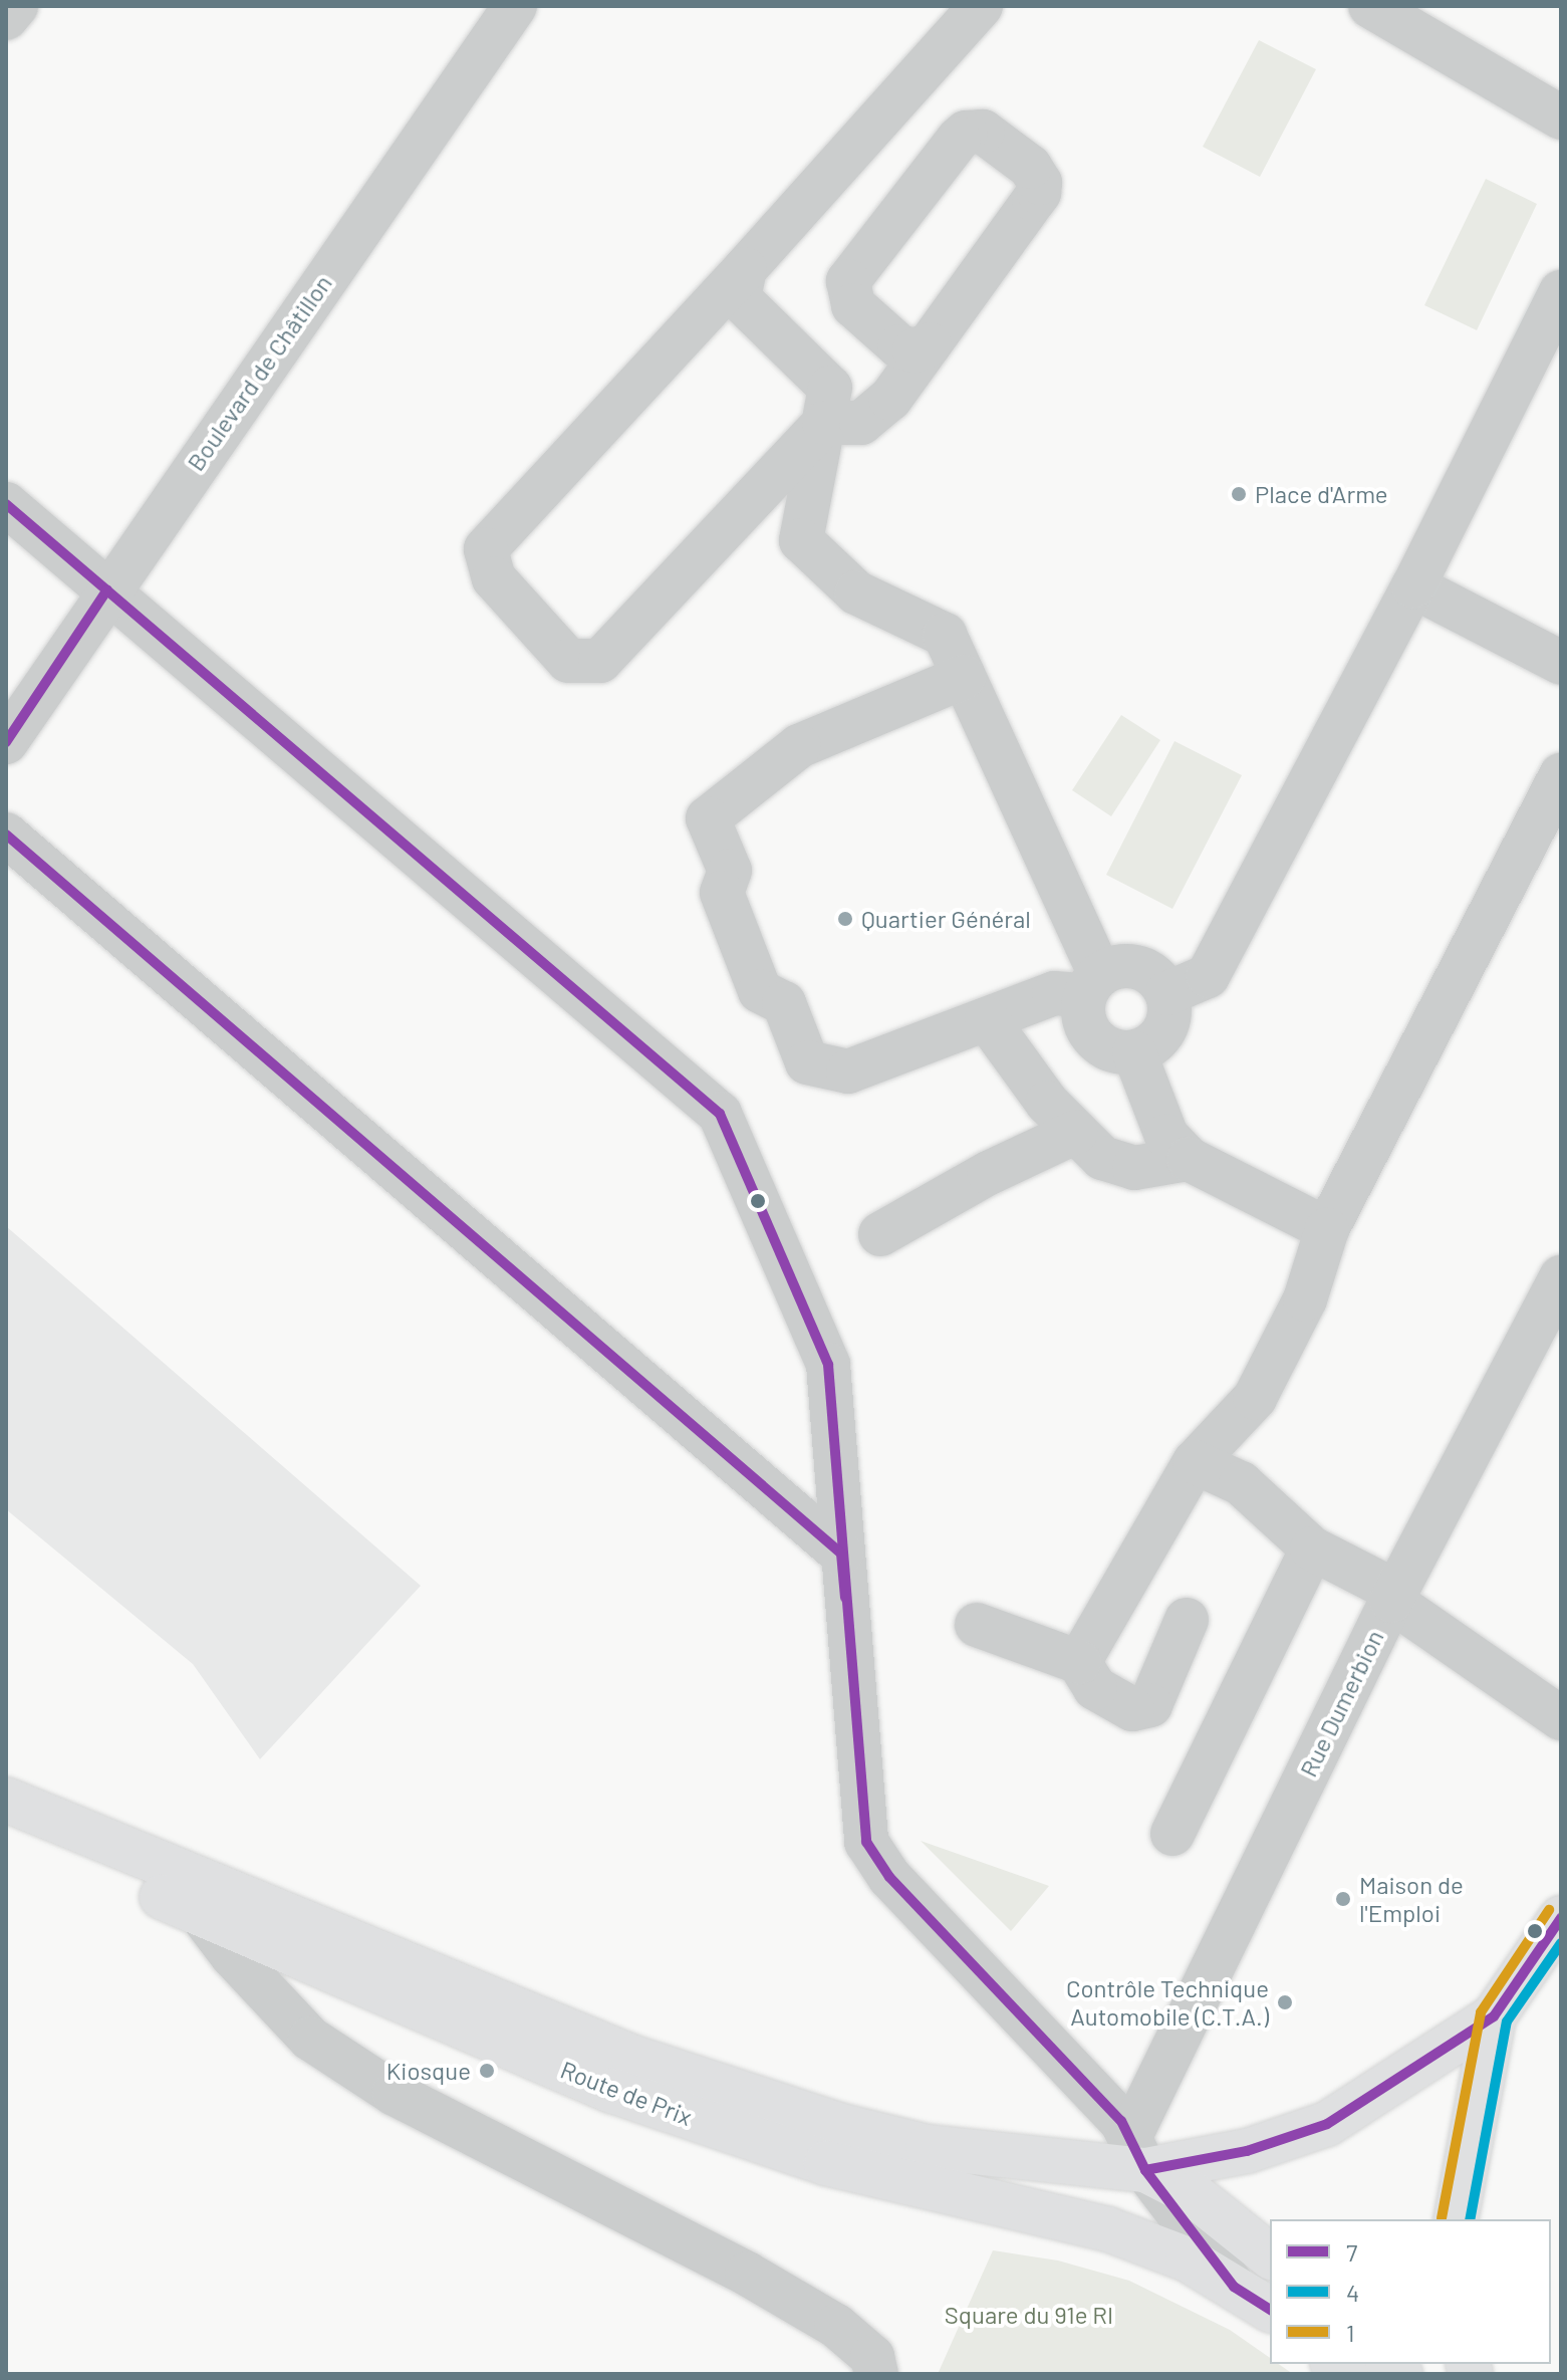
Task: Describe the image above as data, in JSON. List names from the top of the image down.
{
  "streets": {
    "main road": ["Route de Prix"],
    "street": ["Boulevard de Châtillon", "Rue Dumerbion"]
  },
  "crossings": [
    ["Rue Dumerbion", "Route de Prix"]
  ],
  "parks": ["Square du 91e RI"],
  "places": [
    "Place d'Arme",
    "Quartier Général",
    "Maison de l'Emploi",
    "Contrôle Technique Automobile (C.T.A.)",
    "Kiosque"
  ],
  "lines": ["transit line 7", "transit line 1", "transit line 4"],
  "legend": ["7", "4", "1"]
}
